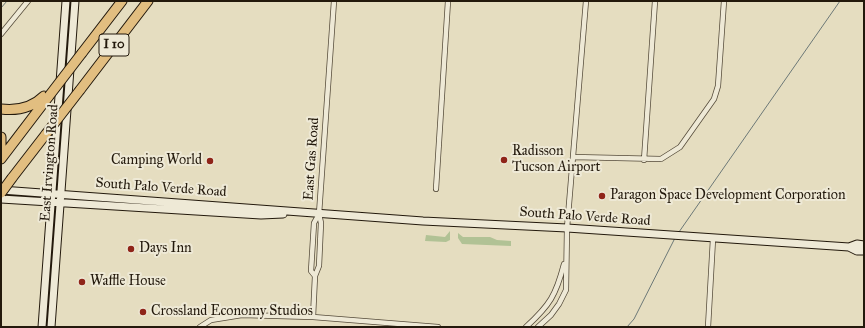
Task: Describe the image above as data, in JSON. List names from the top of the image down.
{
  "streets": {
    "highway": ["I 10"],
    "main road": ["East Irvington Road", "South Palo Verde Road"],
    "street": ["East Gas Road"]
  },
  "crossings": [
    ["East Gas Road", "South Palo Verde Road"],
    ["East Irvington Road", "South Palo Verde Road"]
  ],
  "places": [
    "Radisson Tucson Airport",
    "Camping World",
    "Paragon Space Development Corporation",
    "Days Inn",
    "Waffle House",
    "Crossland Economy Studios"
  ]
}
